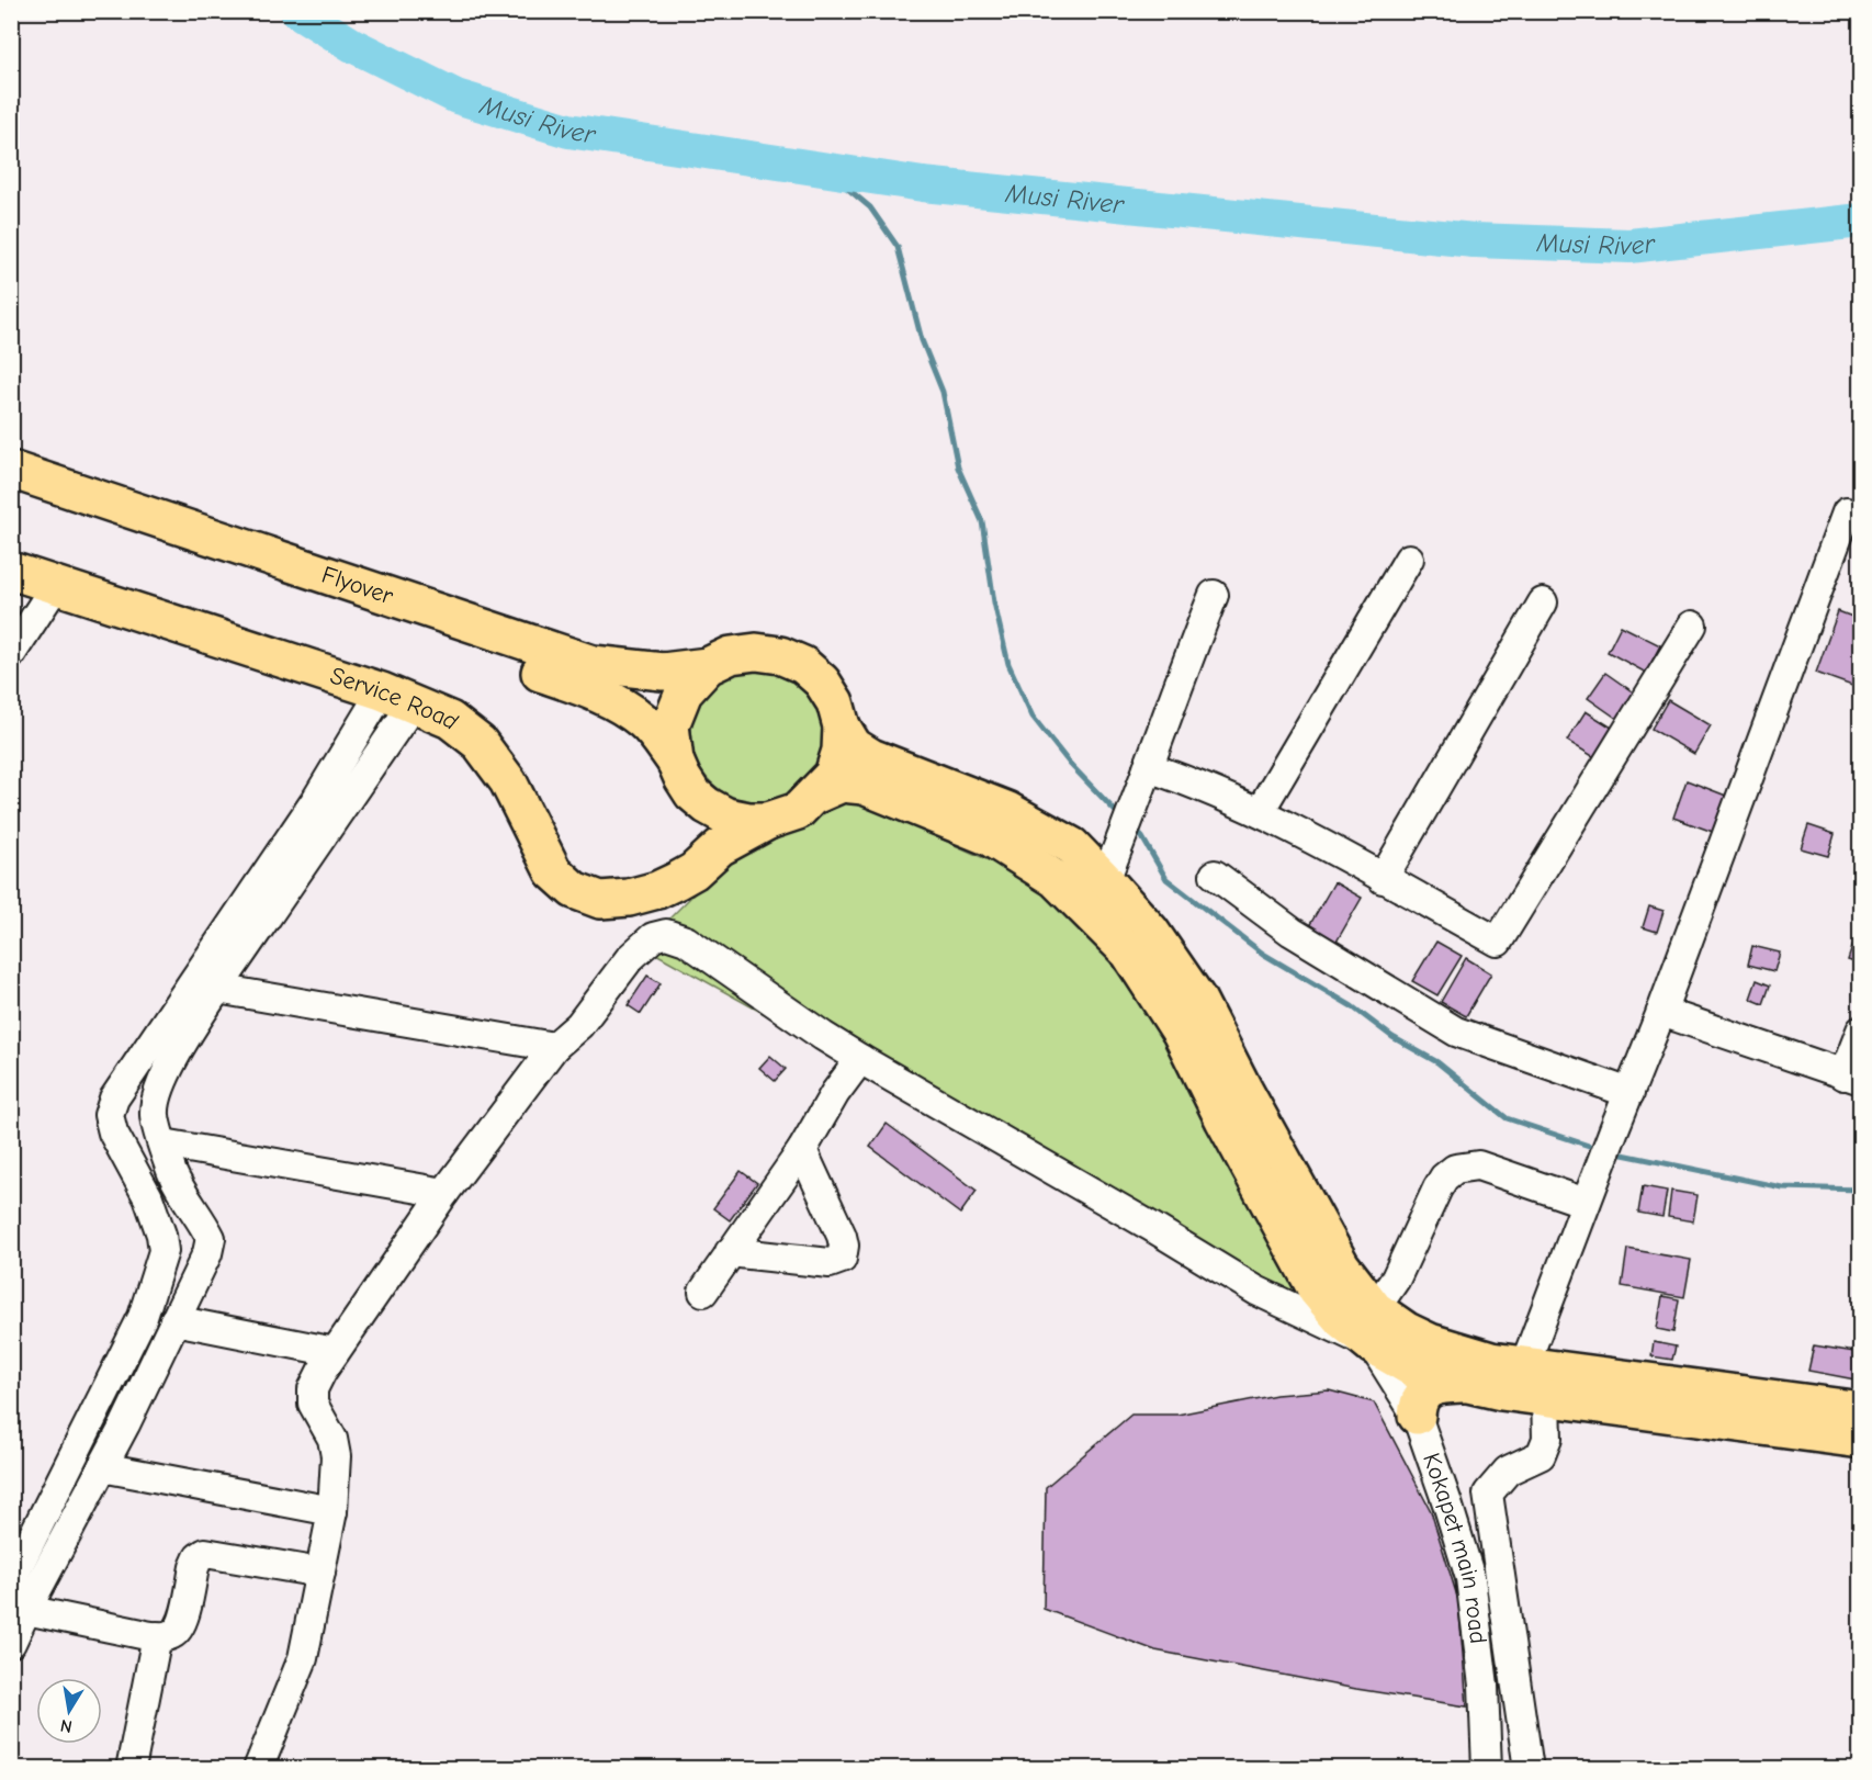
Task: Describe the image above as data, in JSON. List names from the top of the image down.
{
  "streets": {
    "main road": ["Flyover", "Service Road"],
    "street": ["Kokapet main road"]
  },
  "crossings": [
    ["Flyover", "Service Road"]
  ],
  "water": ["Musi River"],
  "north": "bottom"
}
